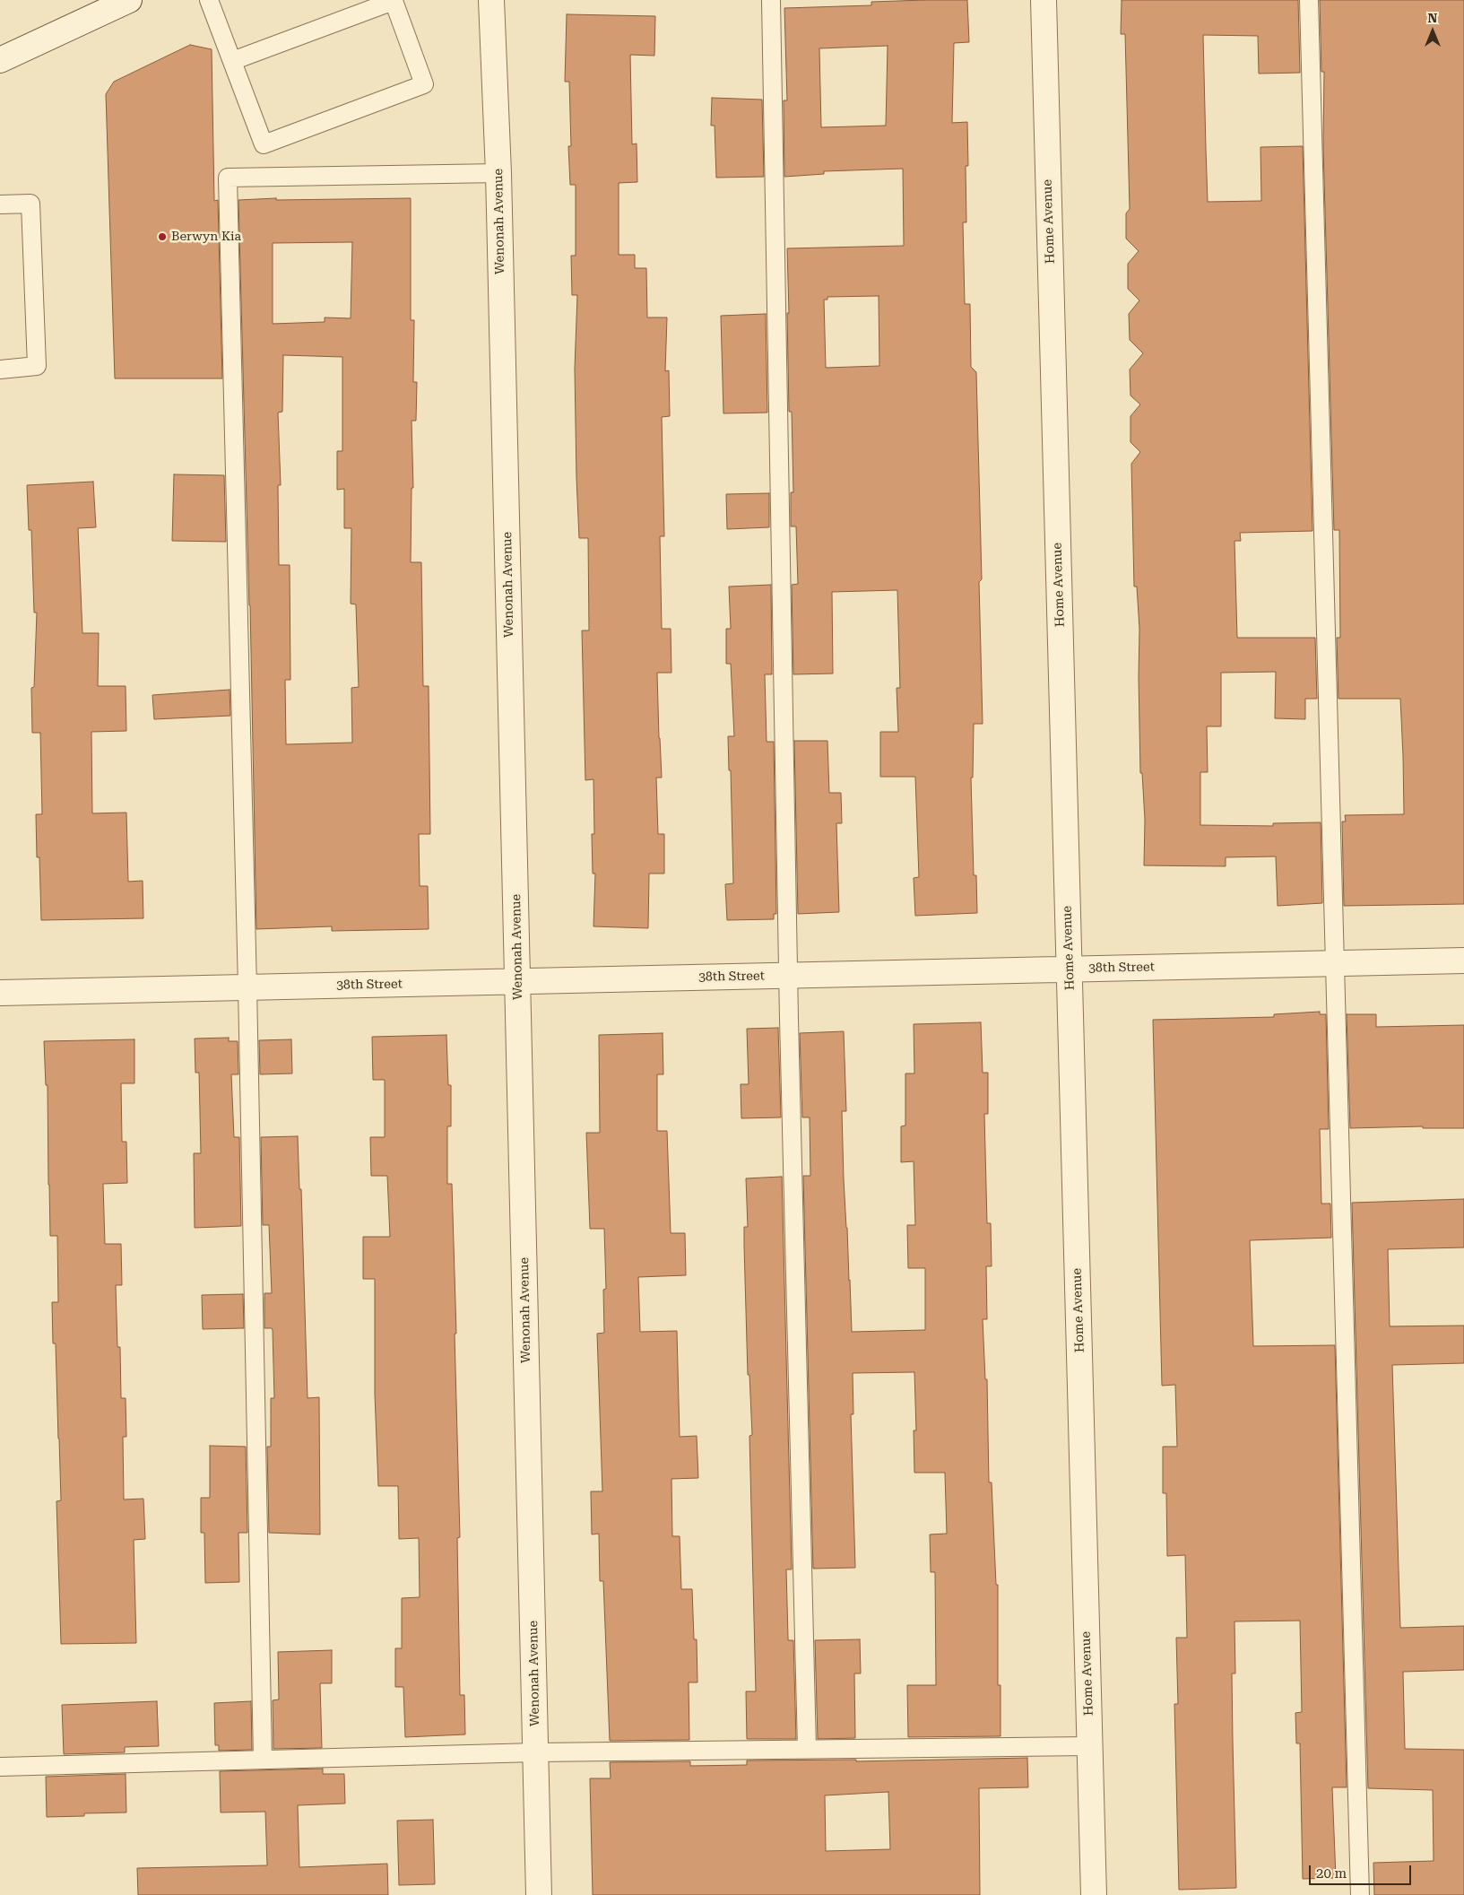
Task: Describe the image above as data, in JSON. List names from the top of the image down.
{
  "streets": {
    "street": ["Wenonah Avenue", "Home Avenue", "38th Street"]
  },
  "crossings": [
    ["Wenonah Avenue", "38th Street"],
    ["Home Avenue", "38th Street"]
  ],
  "places": ["Berwyn Kia"],
  "scale_bar": "20 m",
  "north": "top"
}
